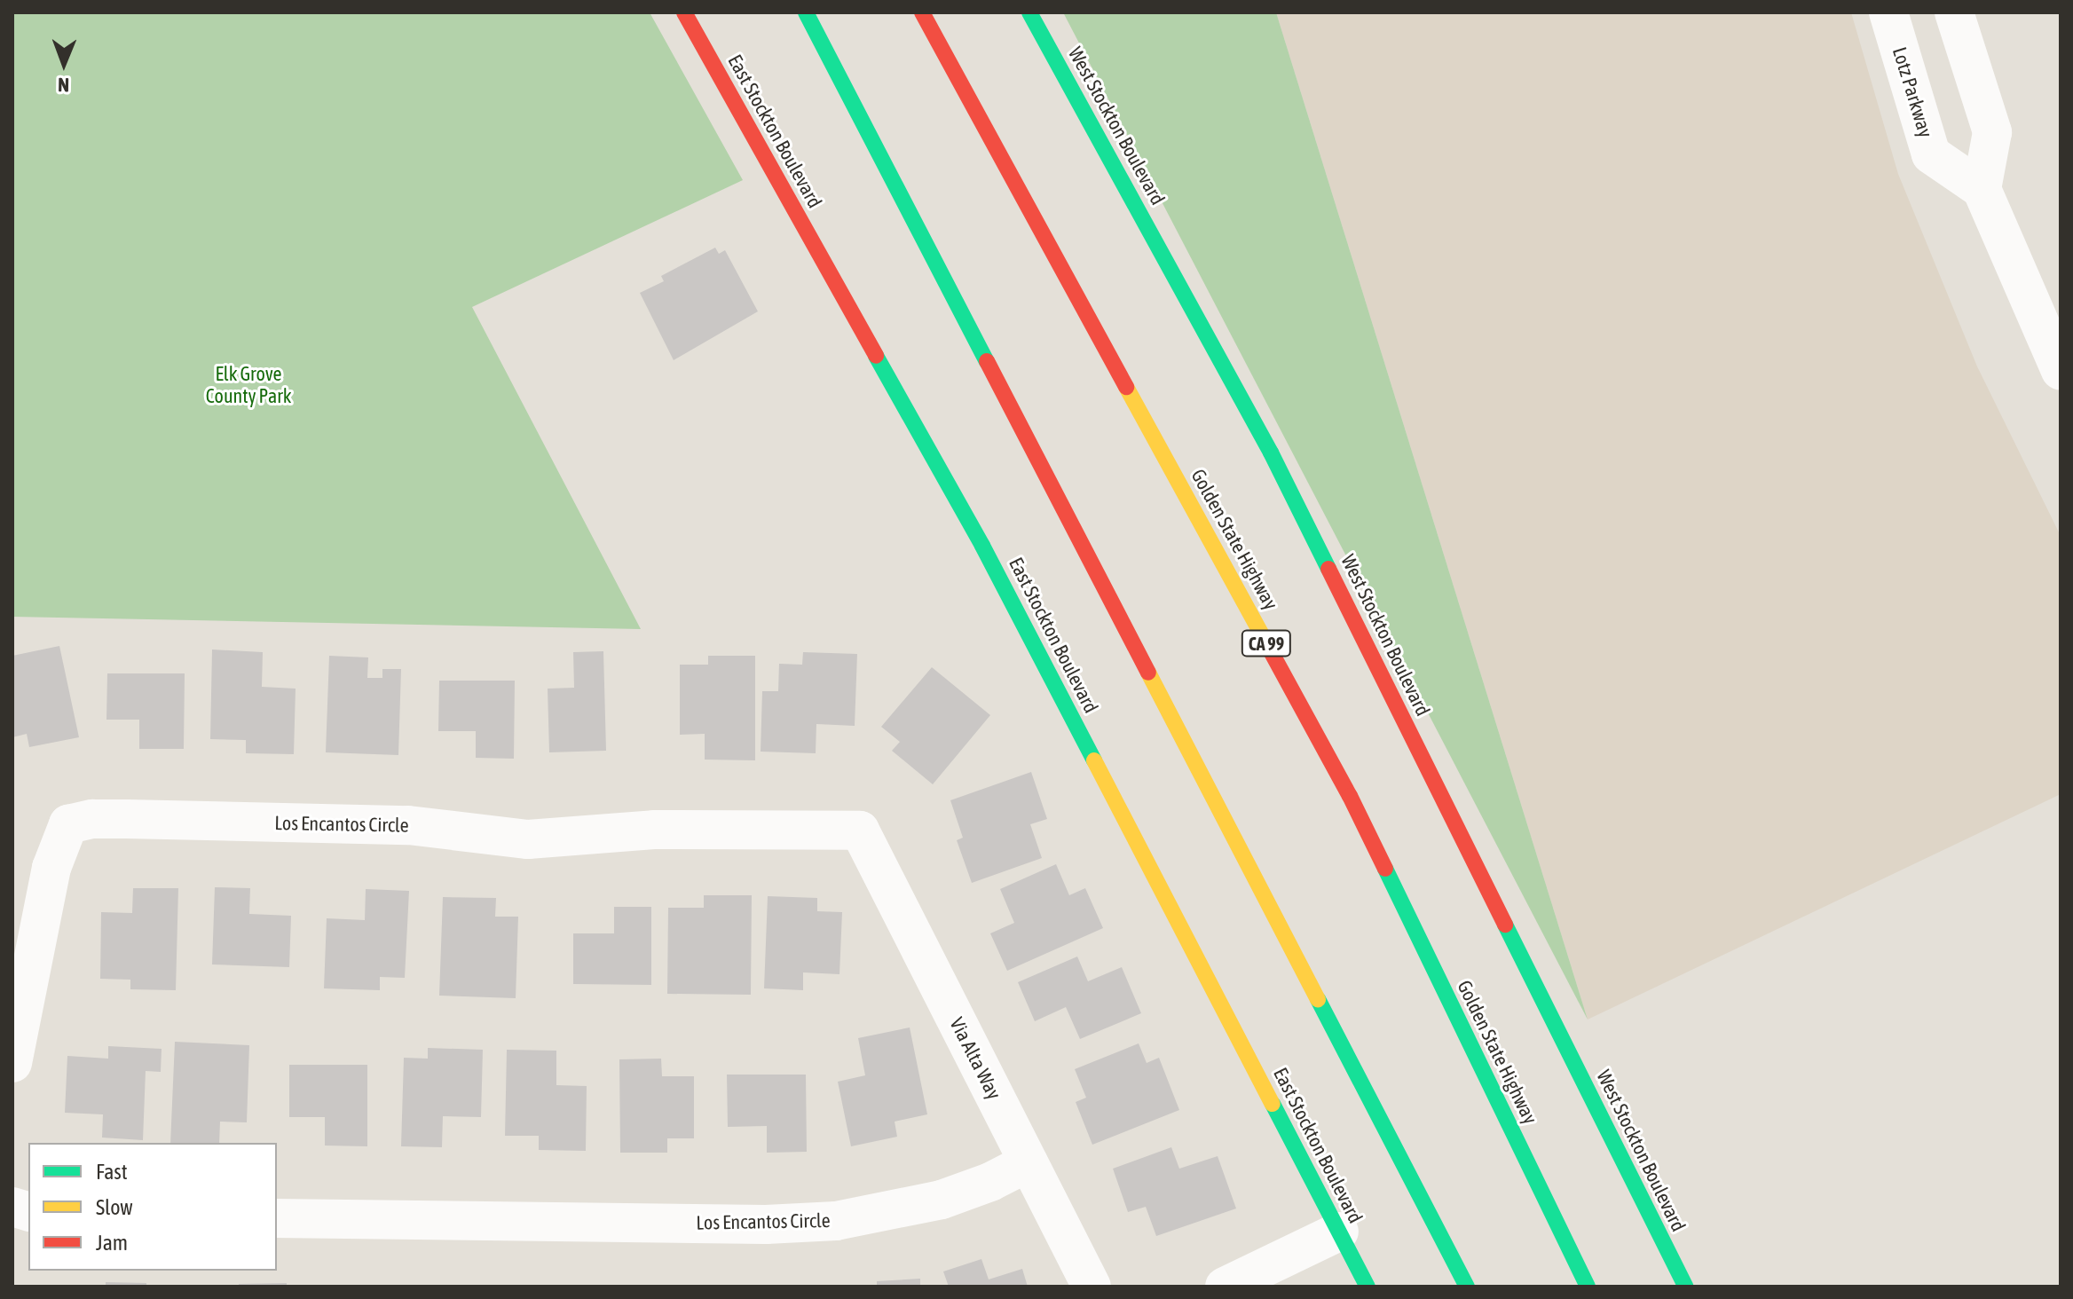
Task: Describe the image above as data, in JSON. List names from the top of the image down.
{
  "streets": {
    "main road": [
      "West Stockton Boulevard",
      "East Stockton Boulevard",
      "Golden State Highway",
      "CA 99"
    ],
    "street": ["Lotz Parkway", "Los Encantos Circle", "Via Alta Way"]
  },
  "crossings": [
    ["Los Encantos Circle", "Via Alta Way"]
  ],
  "parks": ["Elk Grove County Park"],
  "legend": ["Fast", "Slow", "Jam"],
  "north": "bottom"
}
